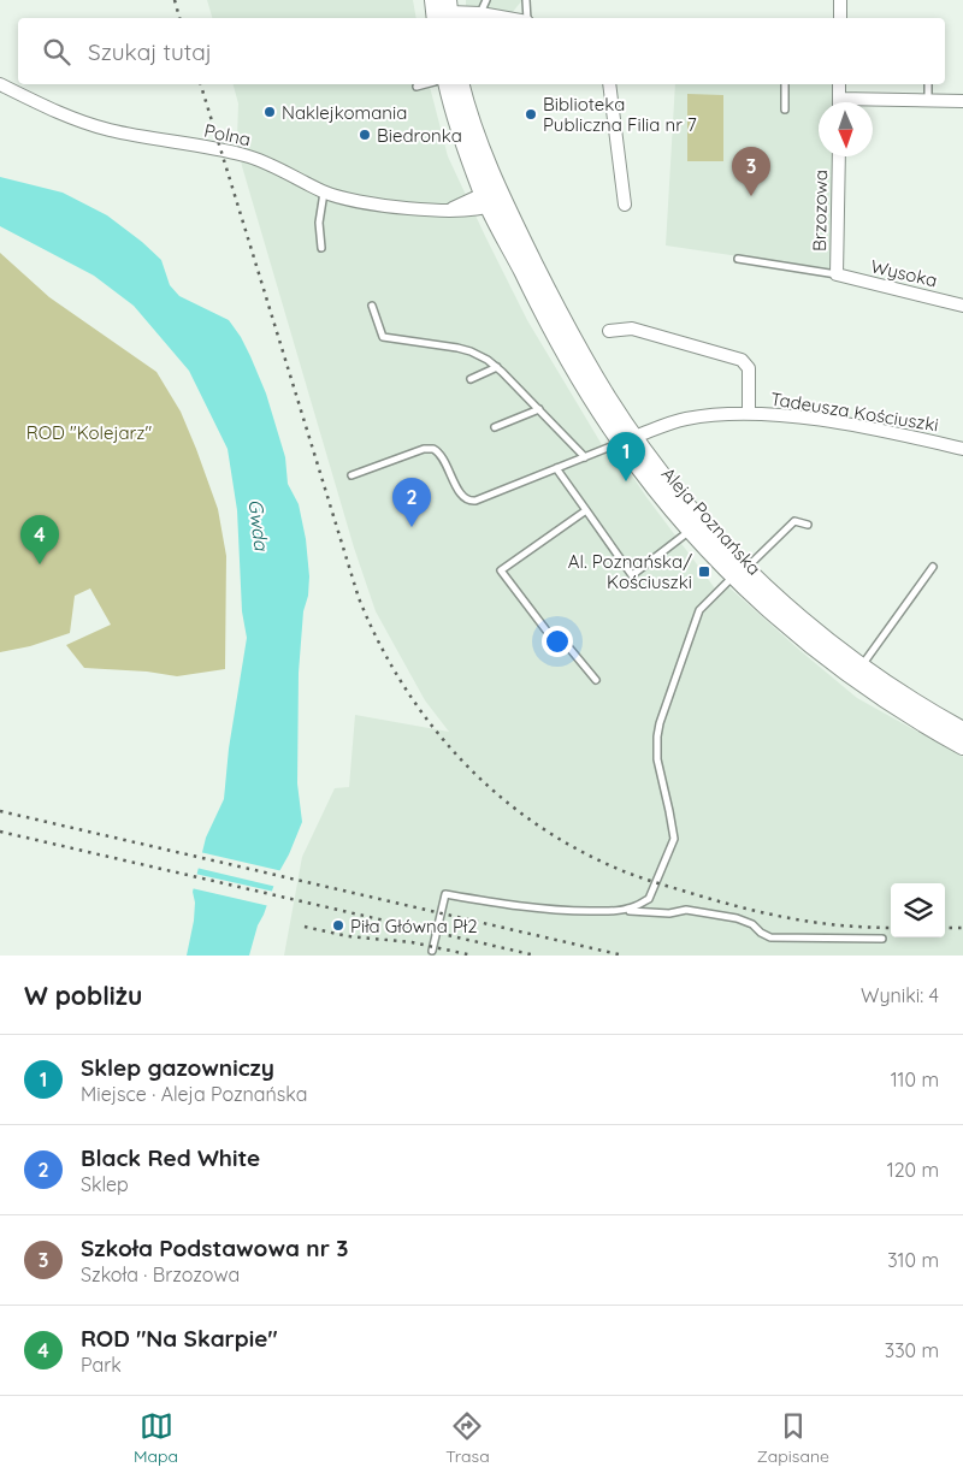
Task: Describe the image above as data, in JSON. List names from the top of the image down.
{
  "streets": {
    "main road": ["Aleja Poznańska"],
    "street": [
      "Polna",
      "Brzozowa",
      "Wysoka",
      "Tadeusza Kościuszki"
    ]
  },
  "crossings": [
    ["Polna", "Aleja Poznańska"],
    ["Brzozowa", "Wysoka"],
    ["Tadeusza Kościuszki", "Aleja Poznańska"]
  ],
  "water": ["Gwda"],
  "parks": ["ROD \"Kolejarz\""],
  "places": {
    "other": [
      "Naklejkomania",
      "Biblioteka Publiczna Filia nr 7",
      "Biedronka",
      "Piła Główna Pł2"
    ],
    "transit": ["Al. Poznańska/ Kościuszki"]
  },
  "north": "bottom",
  "page": {
    "search": "Szukaj tutaj",
    "pins": [
      "3",
      "1",
      "2",
      "4"
    ],
    "heading": ["W pobliżu", "Wyniki: 4"],
    "list": [
      {
        "mark": "1",
        "name": "Sklep gazowniczy",
        "note": "Miejsce · Aleja Poznańska",
        "value": "110 m"
      },
      {
        "mark": "2",
        "name": "Black Red White",
        "note": "Sklep",
        "value": "120 m"
      },
      {
        "mark": "3",
        "name": "Szkoła Podstawowa nr 3",
        "note": "Szkoła · Brzozowa",
        "value": "310 m"
      },
      {
        "mark": "4",
        "name": "ROD \"Na Skarpie\"",
        "note": "Park",
        "value": "330 m"
      }
    ],
    "nav": ["Mapa", "Trasa", "Zapisane"]
  }
}
